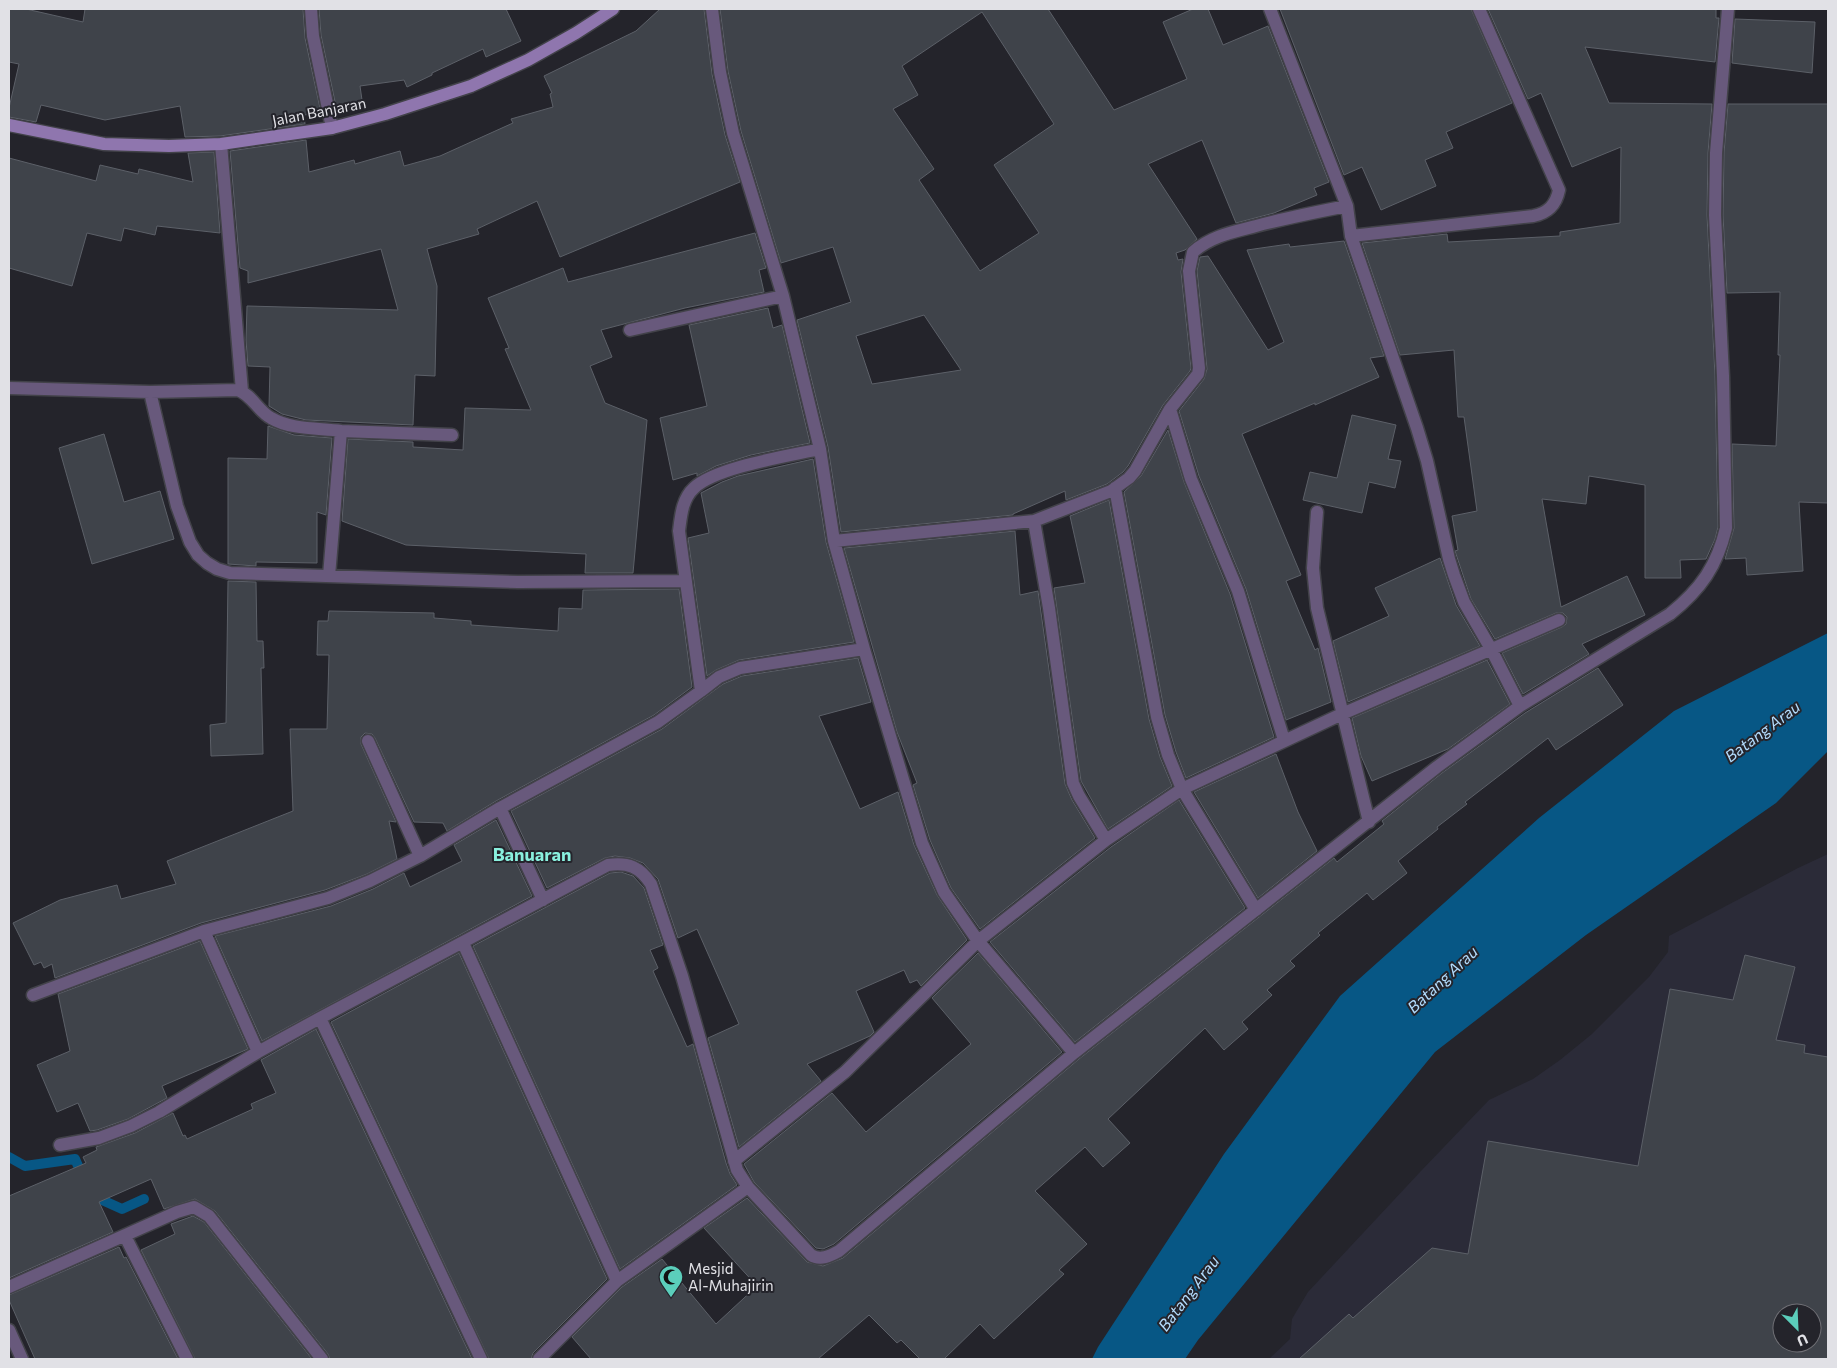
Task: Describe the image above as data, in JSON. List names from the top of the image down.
{
  "streets": {
    "street": ["Jalan Banjaran"]
  },
  "districts": ["Banuaran"],
  "water": ["Batang Arau"],
  "places": {
    "mosque": ["Mesjid Al-Muhajirin"]
  },
  "north": "bottom right"
}
